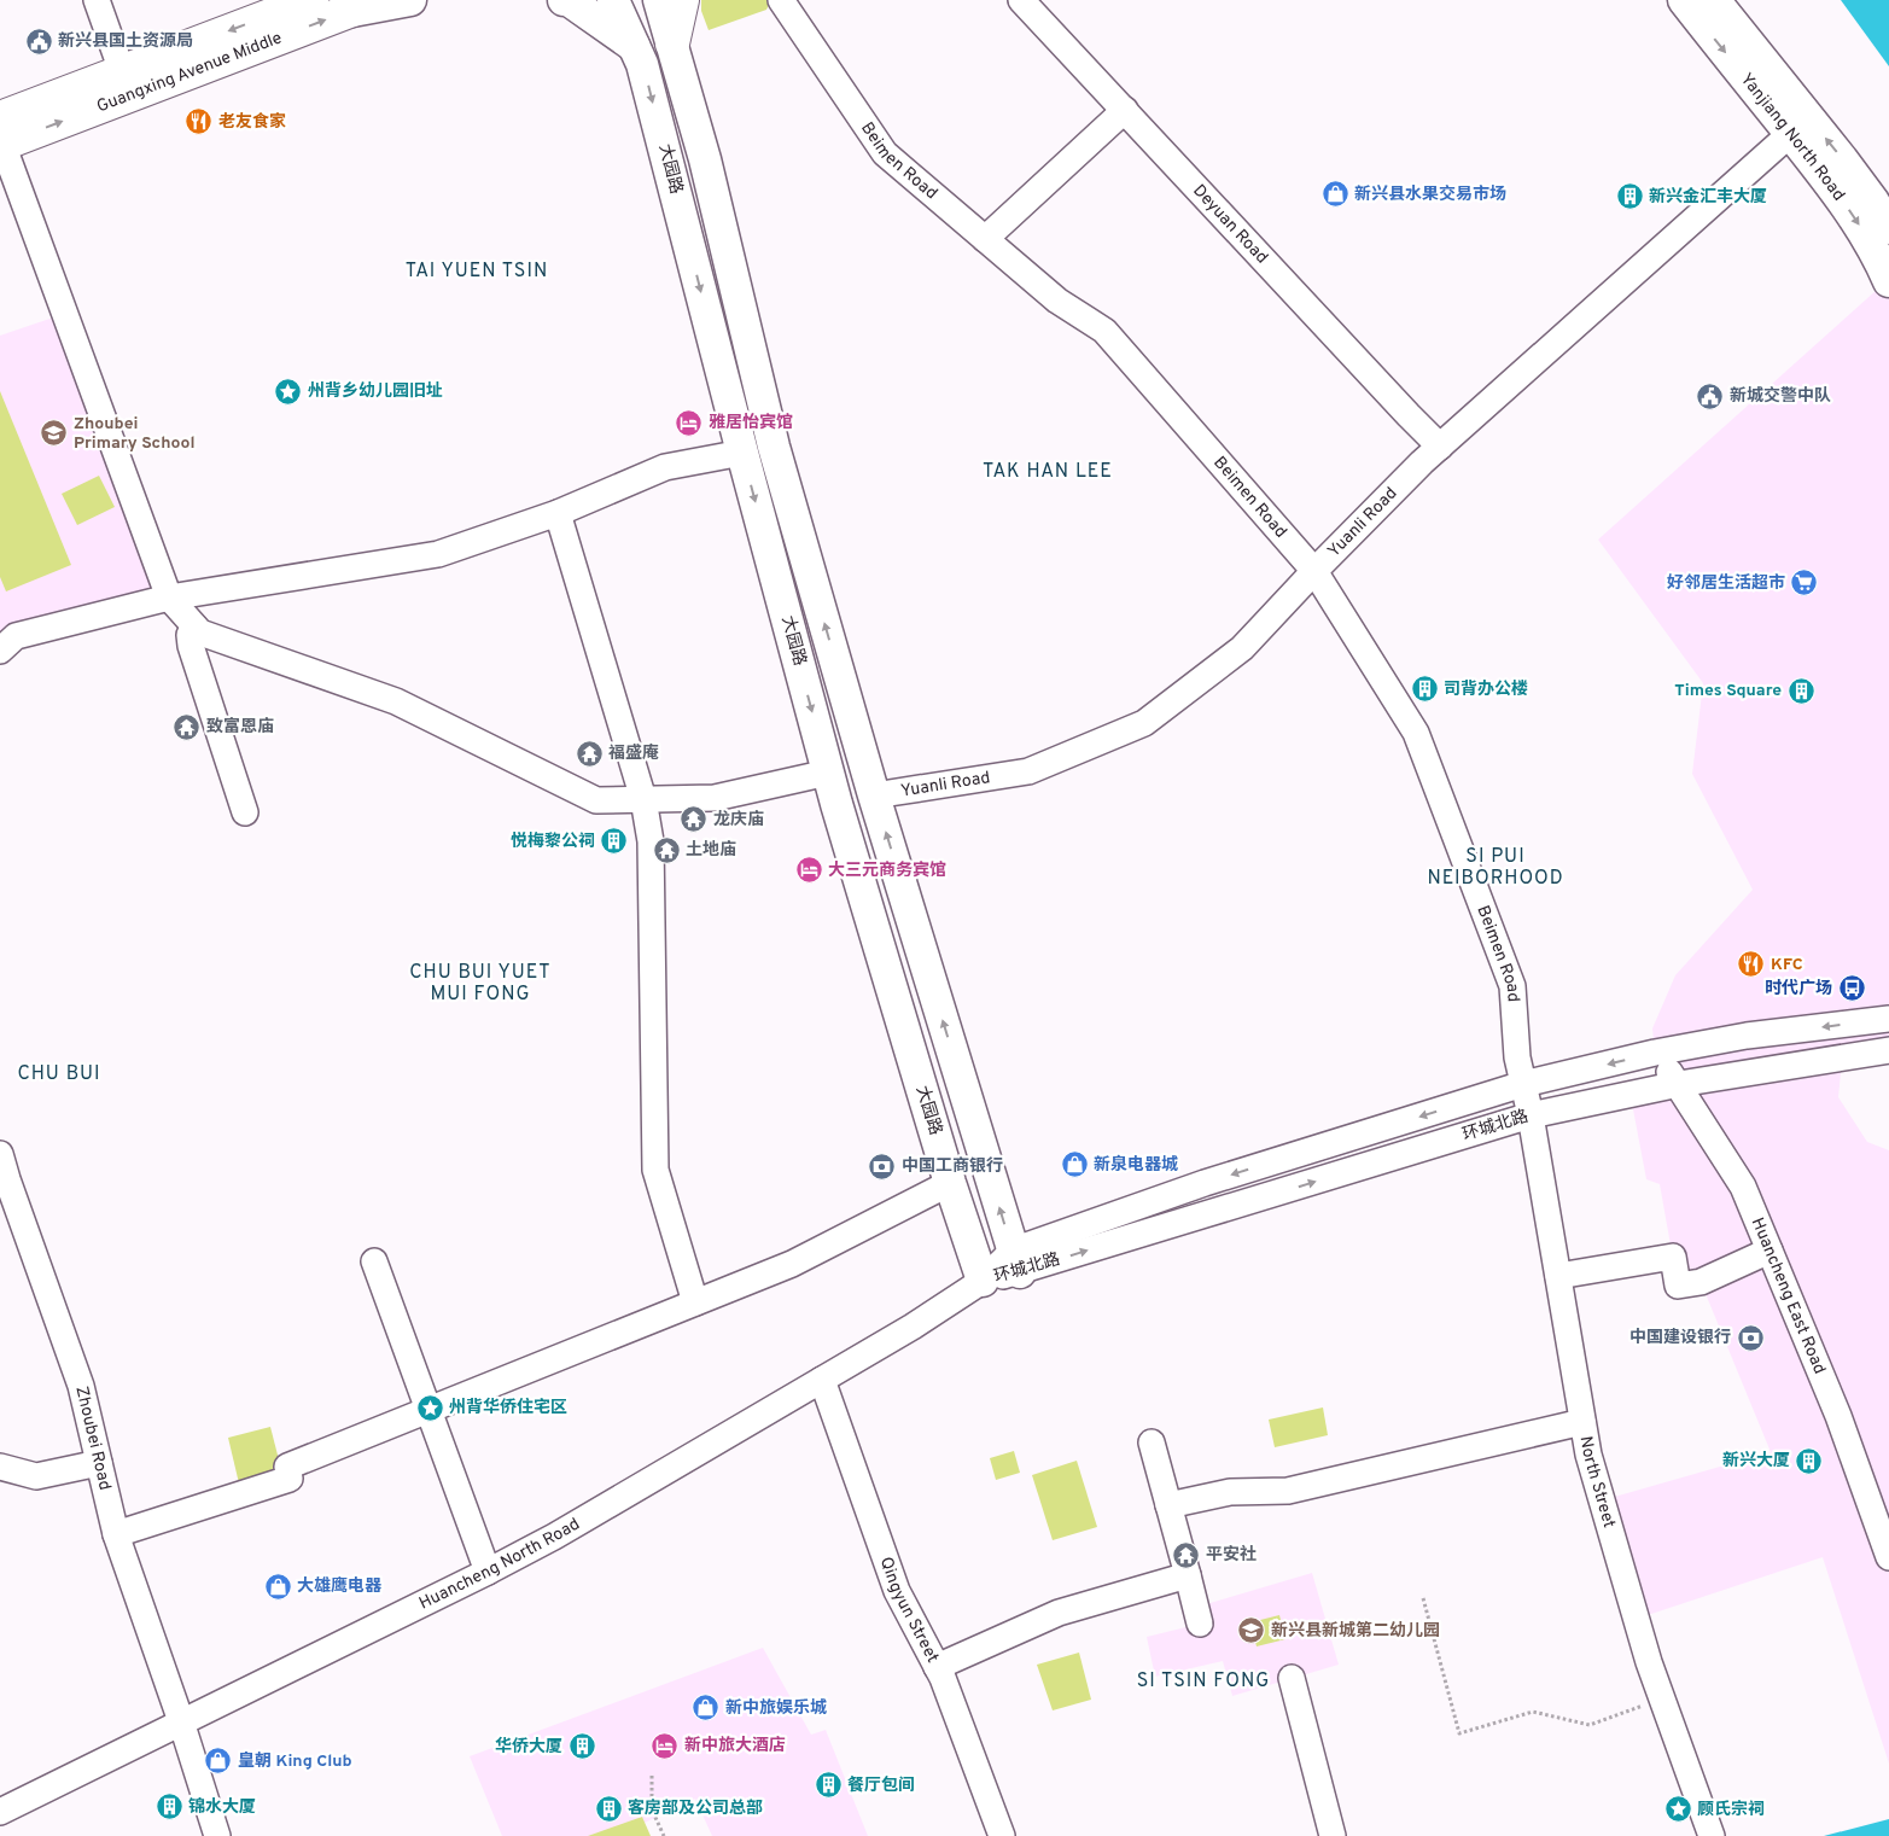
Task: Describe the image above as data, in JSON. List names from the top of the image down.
{
  "streets": {
    "highway": ["Guangxing Avenue Middle"],
    "main road": ["Yanjiang North Road", "大园路"],
    "street": [
      "Beimen Road",
      "Deyuan Road",
      "Yuanli Road",
      "环城北路",
      "Huancheng East Road",
      "Zhoubei Road",
      "North Street",
      "Huancheng North Road",
      "Qingyun Street"
    ]
  },
  "crossings": [
    ["Yanjiang North Road", "Yuanli Road"],
    ["Beimen Road", "Yuanli Road"],
    ["Beimen Road", "环城北路"],
    ["Beimen Road", "North Street"],
    ["大园路", "环城北路"],
    ["大园路", "Huancheng North Road"],
    ["Deyuan Road", "Yuanli Road"],
    ["环城北路", "Huancheng East Road"],
    ["环城北路", "North Street"],
    ["环城北路", "Huancheng North Road"],
    ["Zhoubei Road", "Huancheng North Road"],
    ["Huancheng North Road", "Qingyun Street"]
  ],
  "districts": [
    "TAI YUEN TSIN",
    "TAK HAN LEE",
    "SI PUI NEIBORHOOD",
    "CHU BUI YUET MUI FONG",
    "CHU BUI",
    "SI TSIN FONG"
  ],
  "places": {
    "public building": ["新兴县国土资源局", "新城交警中队"],
    "restaurant": ["老友食家", "KFC"],
    "shop": [
      "新兴县水果交易市场",
      "新泉电器城",
      "大雄鹰电器",
      "新中旅娱乐城",
      "皇朝 King Club"
    ],
    "building": [
      "新兴金汇丰大厦",
      "司背办公楼",
      "Times Square",
      "悦梅黎公祠",
      "新兴大厦",
      "华侨大厦",
      "餐厅包间",
      "锦水大厦",
      "客房部及公司总部"
    ],
    "place": ["州背乡幼儿园旧址", "州背华侨住宅区", "顾氏宗祠"],
    "hotel": ["雅居怡宾馆", "大三元商务宾馆", "新中旅大酒店"],
    "school or university": ["Zhoubei Primary School", "新兴县新城第二幼儿园"],
    "supermarket": ["好邻居生活超市"],
    "temple": [
      "致富恩庙",
      "福盛庵",
      "龙庆庙",
      "土地庙",
      "平安社"
    ],
    "bus stop": ["时代广场"],
    "bank": ["中国工商银行", "中国建设银行"]
  }
}
